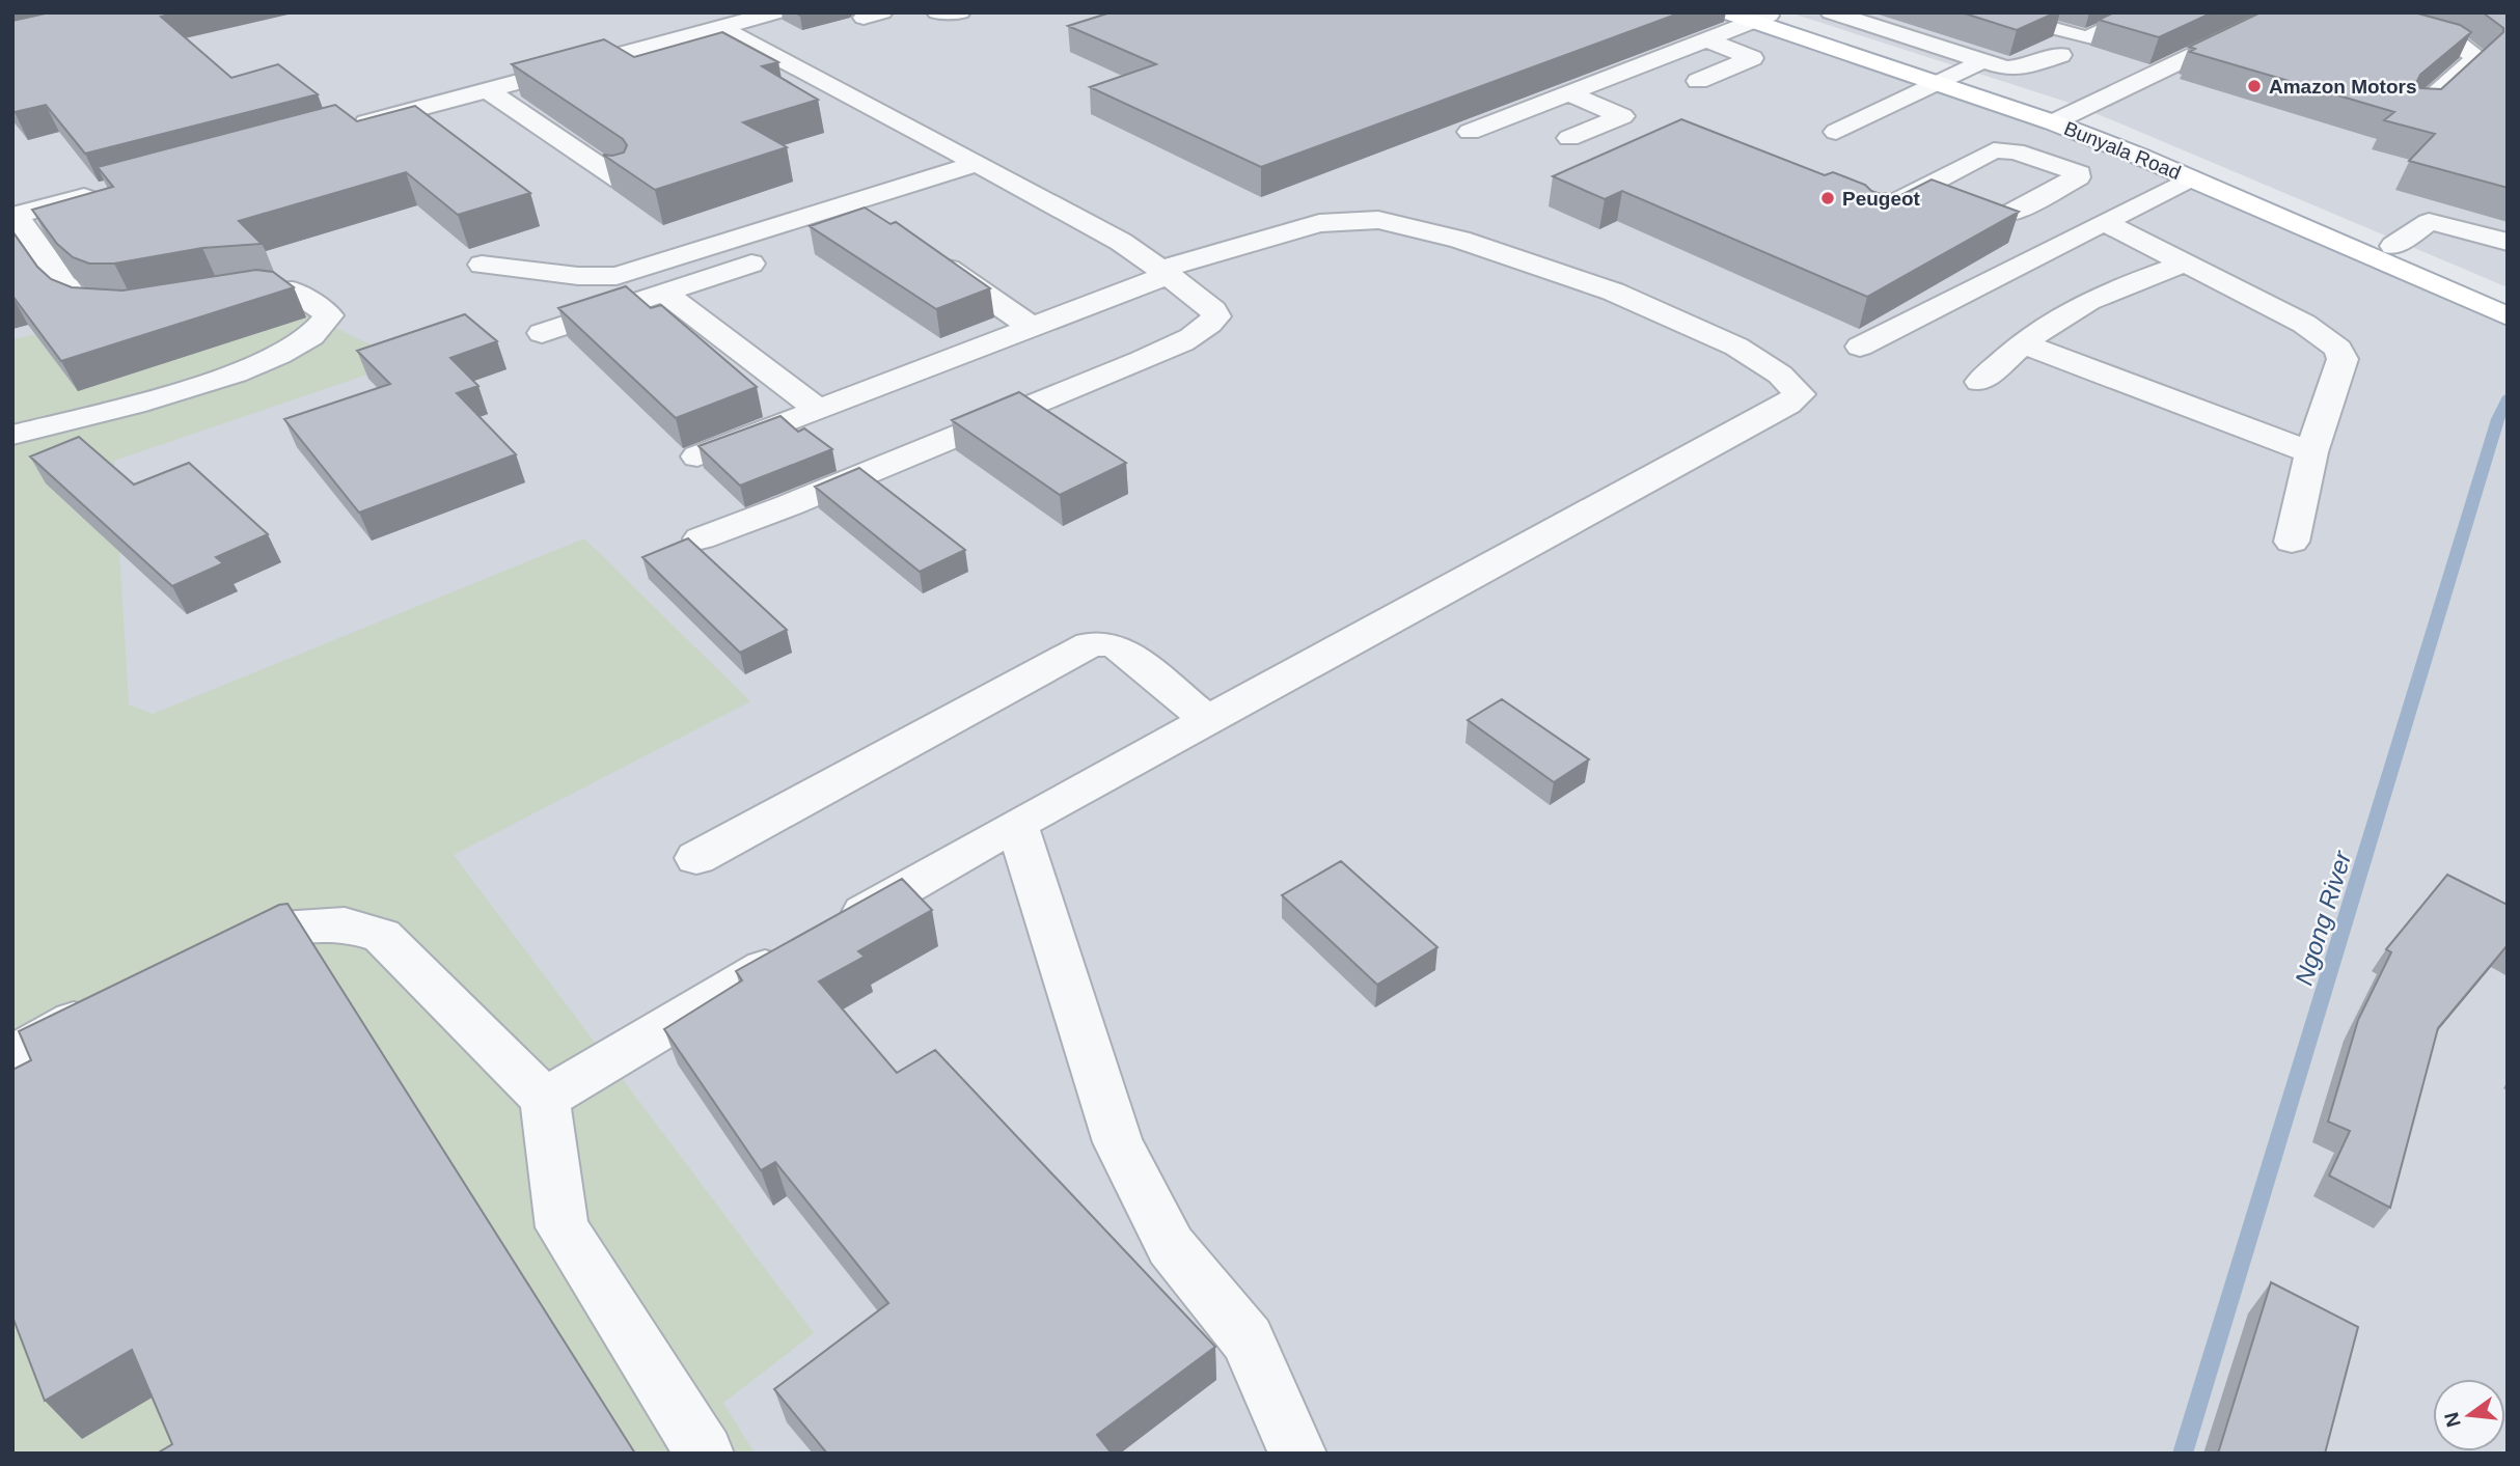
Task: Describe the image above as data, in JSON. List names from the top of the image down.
{
  "streets": {
    "main road": ["Bunyala Road"]
  },
  "water": ["Ngong River"],
  "places": ["Amazon Motors", "Peugeot"],
  "north": "left"
}
